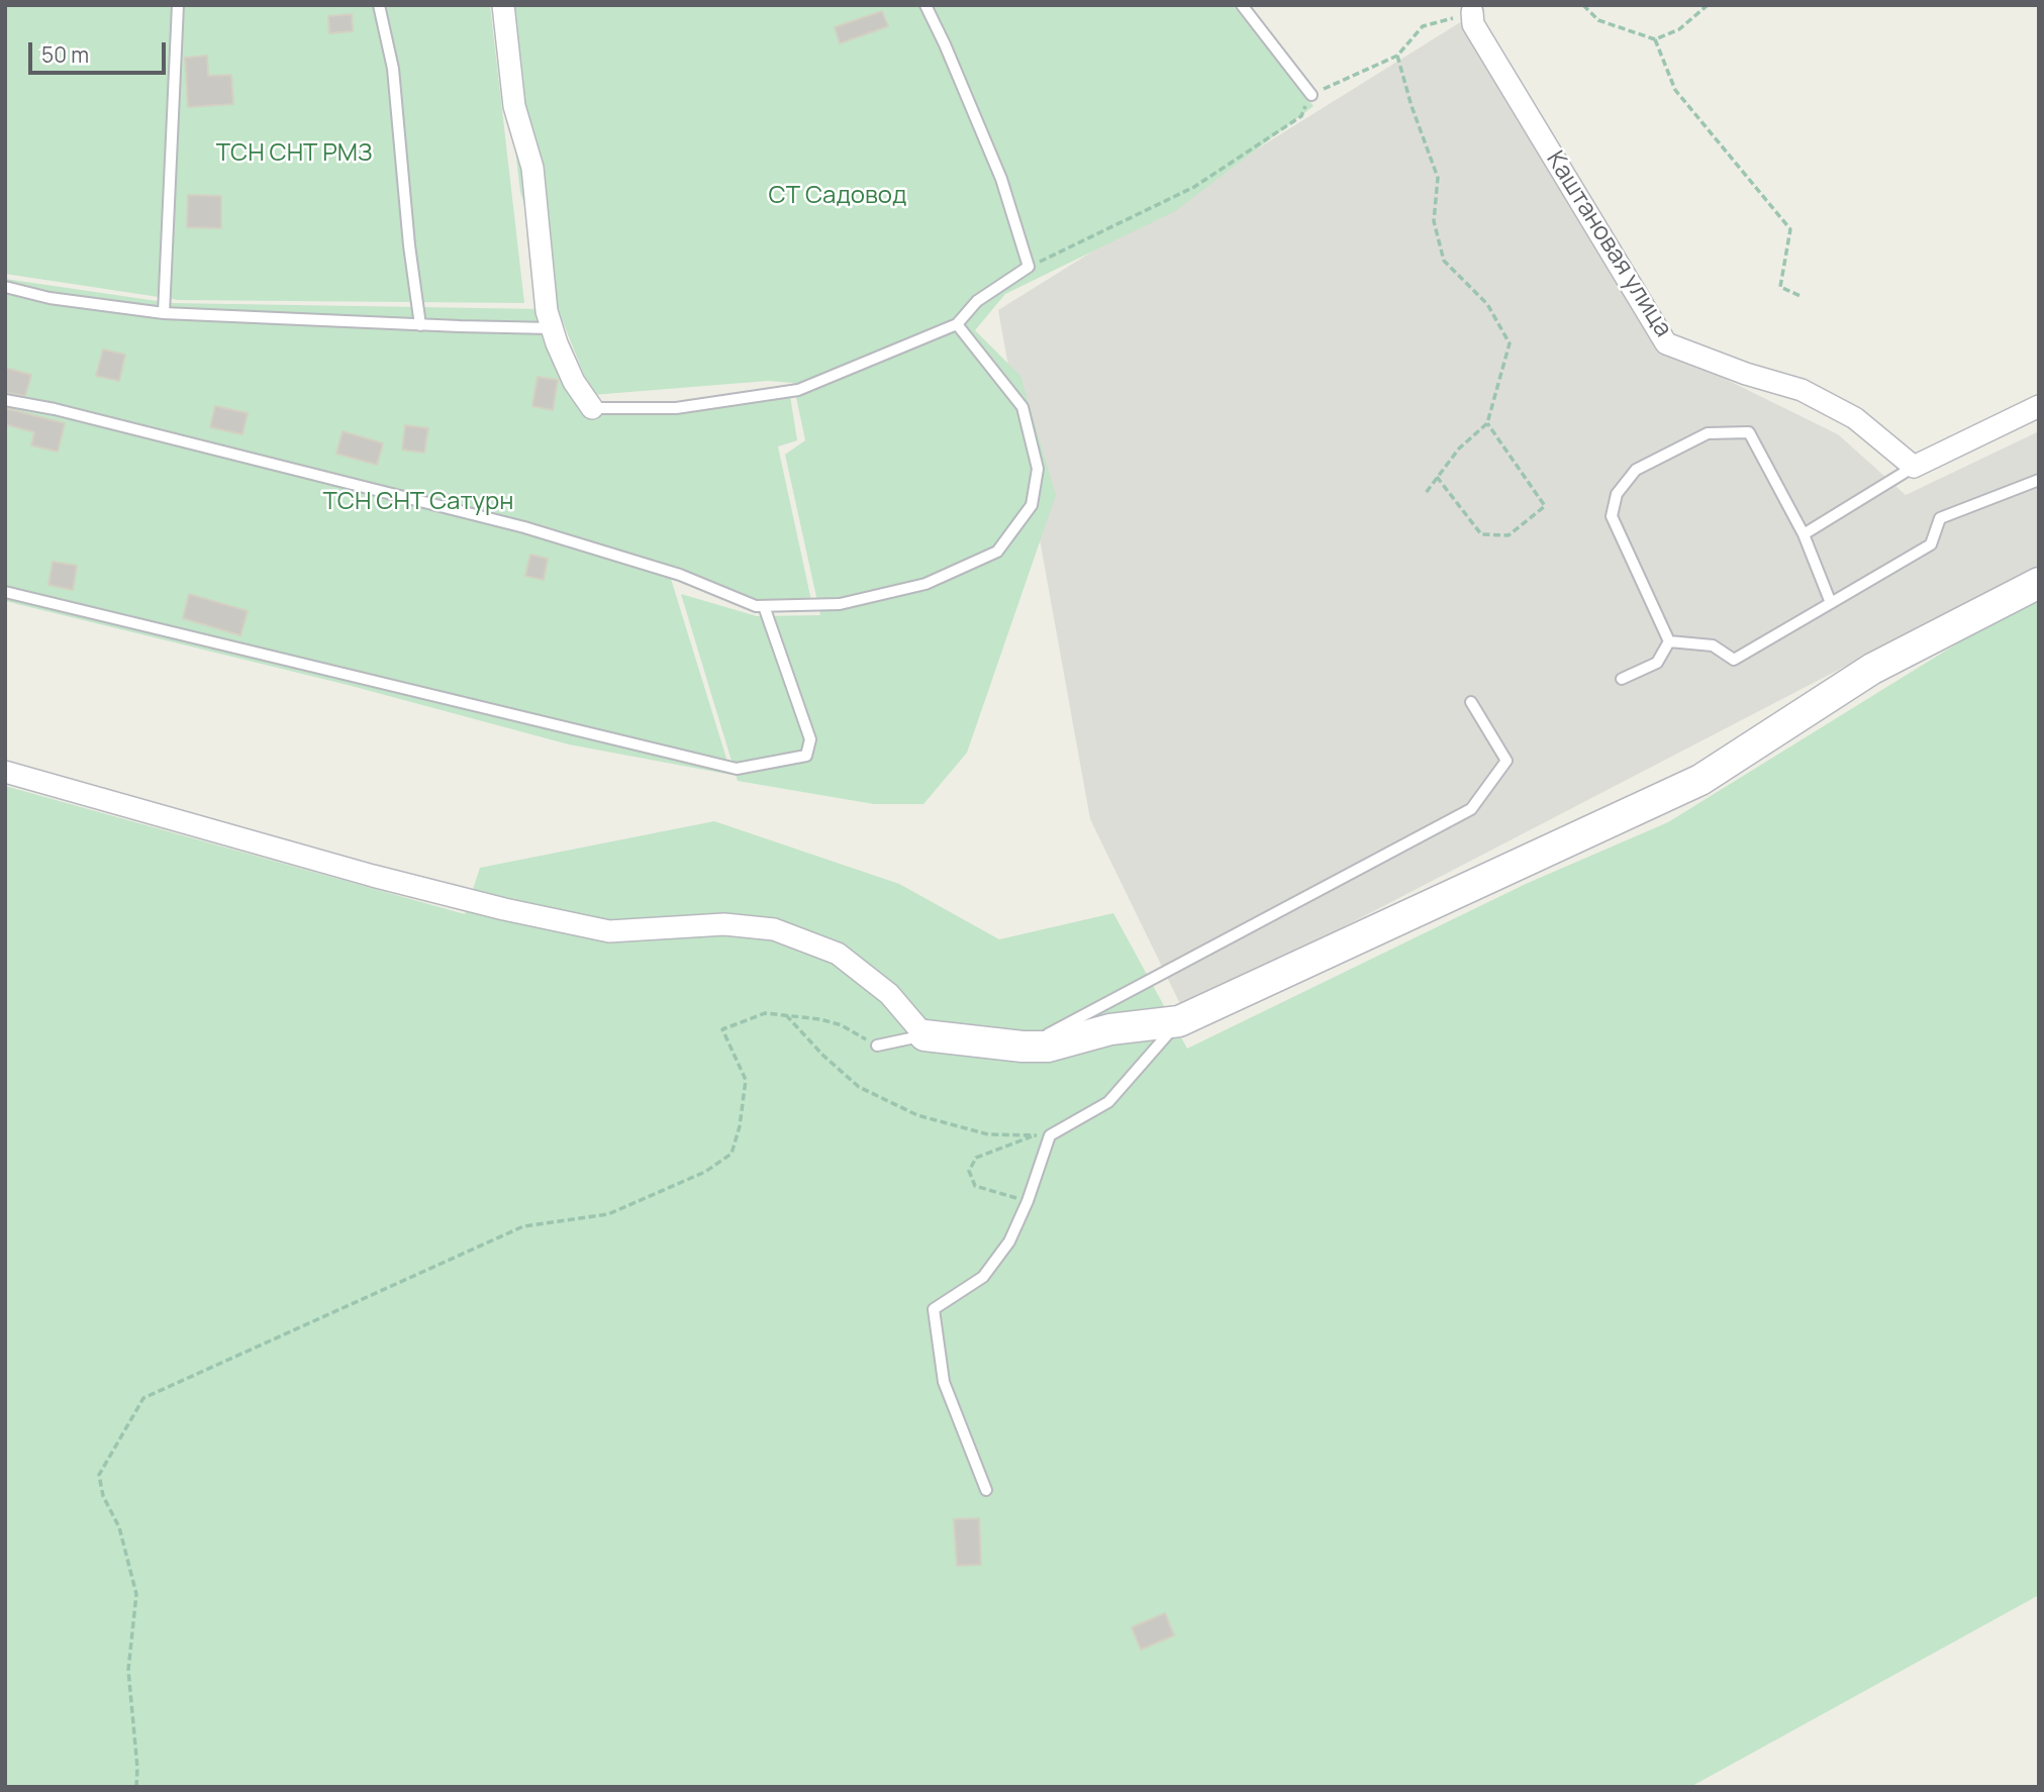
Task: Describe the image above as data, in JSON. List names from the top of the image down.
{
  "streets": {
    "street": ["Каштановая улица"]
  },
  "parks": ["ТСН СНТ РМЗ", "СТ Садовод", "ТСН СНТ Сатурн"],
  "scale_bar": "50 m"
}
